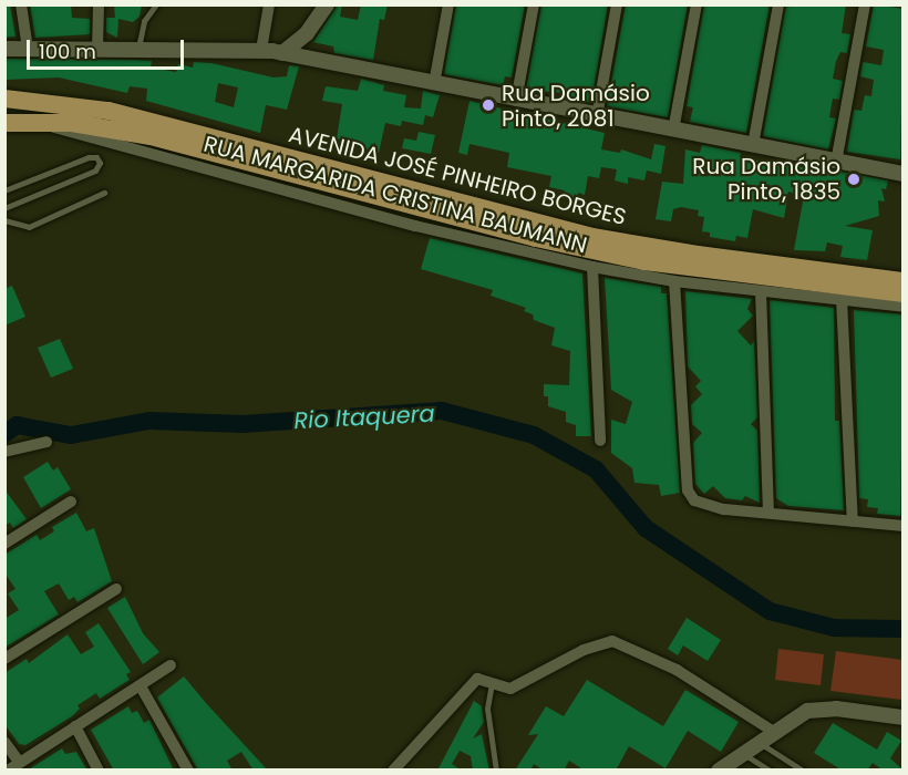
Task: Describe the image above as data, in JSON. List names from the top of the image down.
{
  "streets": {
    "main road": ["AVENIDA JOSÉ PINHEIRO BORGES"],
    "street": ["RUA MARGARIDA CRISTINA BAUMANN"]
  },
  "crossings": [
    ["AVENIDA JOSÉ PINHEIRO BORGES", "RUA MARGARIDA CRISTINA BAUMANN"]
  ],
  "water": ["Rio Itaquera"],
  "places": ["Rua Damásio Pinto, 2081", "Rua Damásio Pinto, 1835"],
  "scale_bar": "100 m"
}
